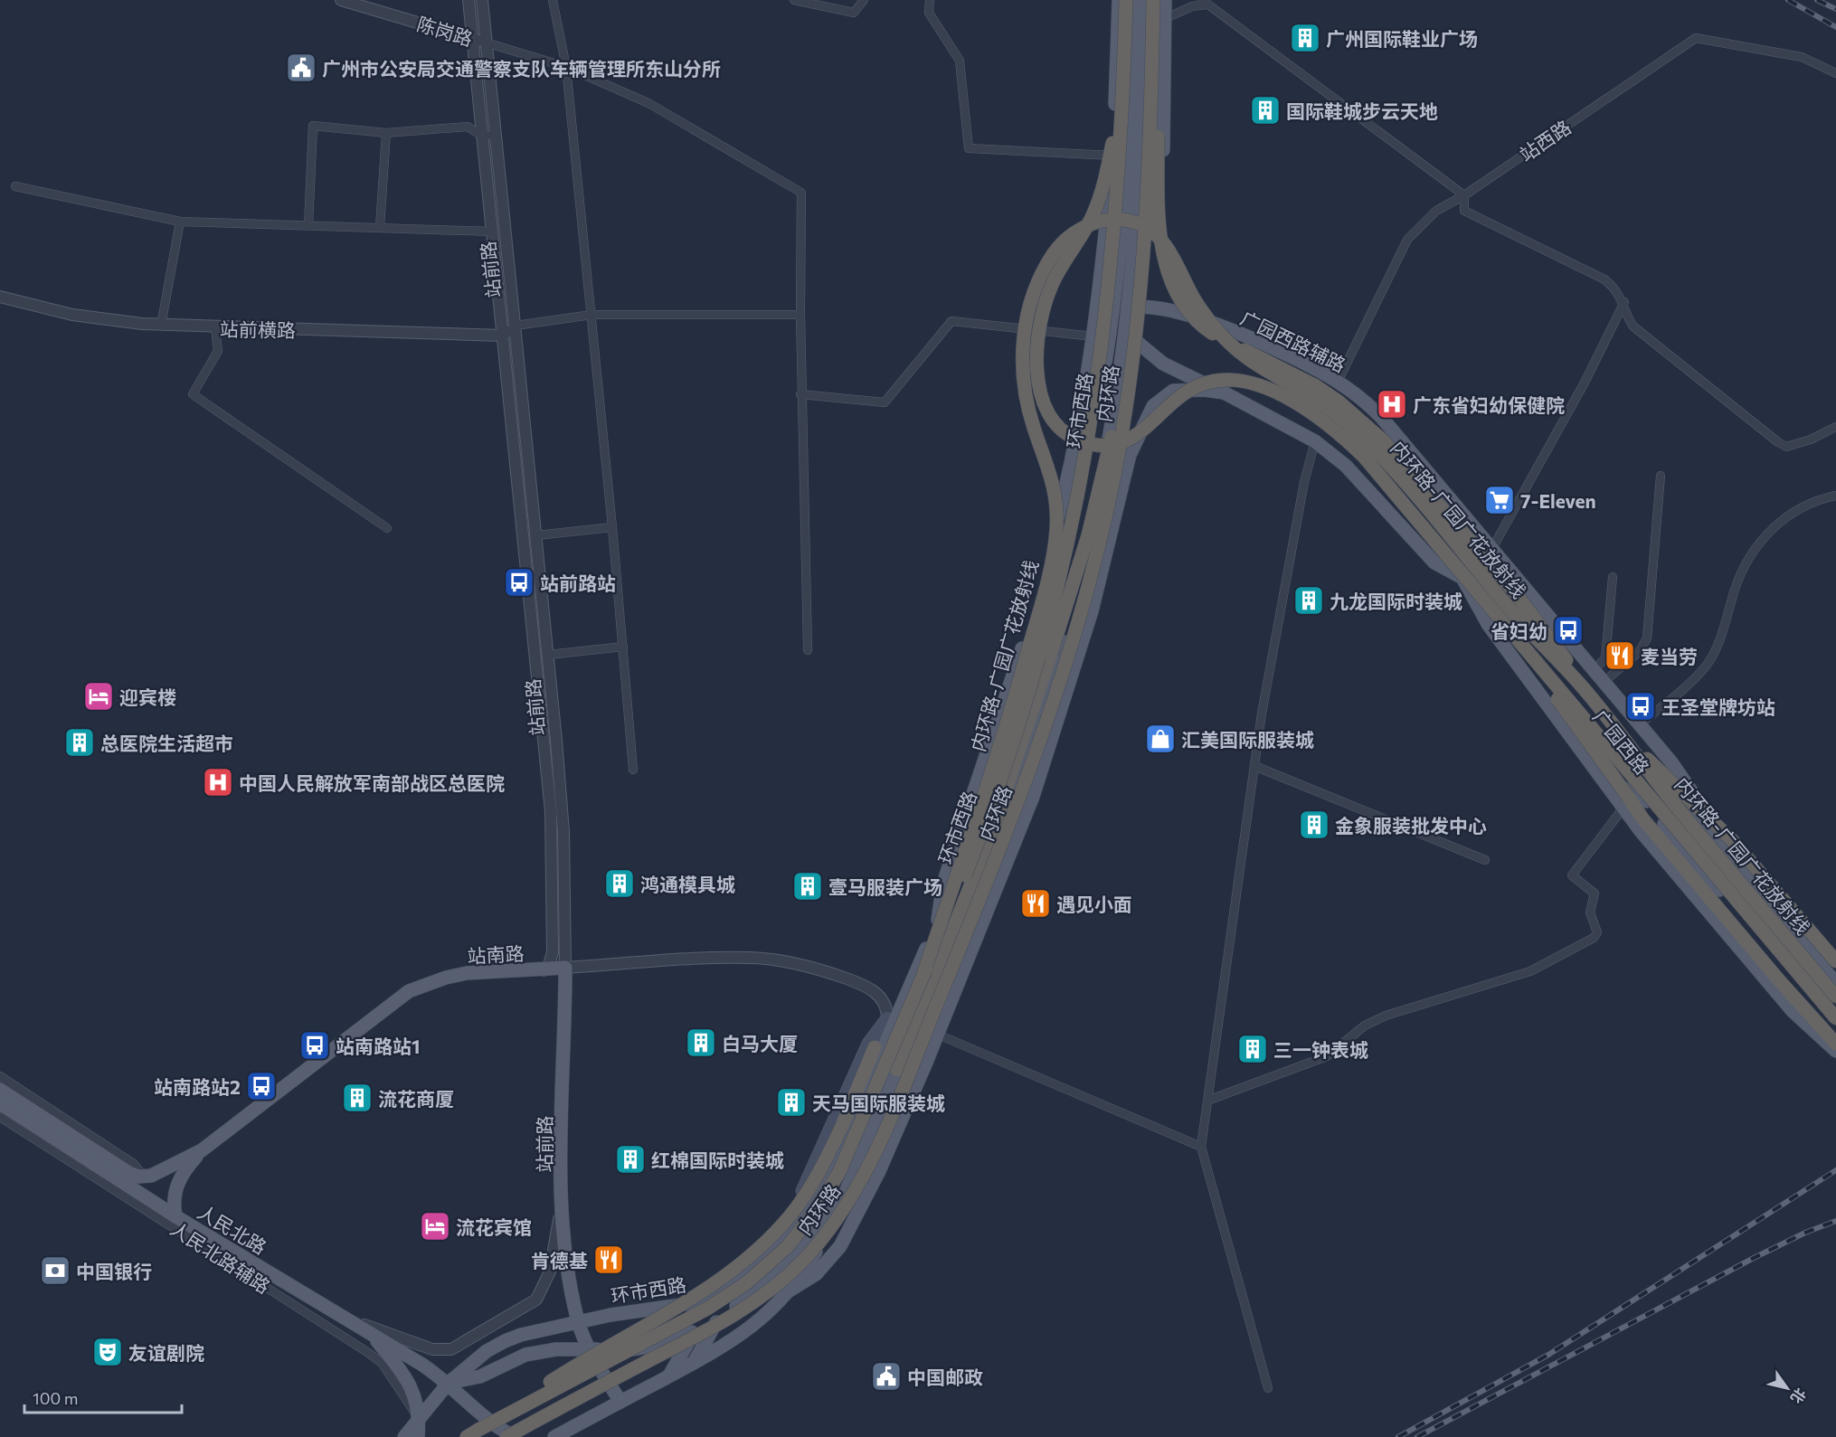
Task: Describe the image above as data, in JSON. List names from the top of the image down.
{
  "streets": {
    "highway": ["内环路", "内环路-广园广花放射线"],
    "main road": [
      "站前路",
      "广园西路辅路",
      "环市西路",
      "广园西路",
      "站南路",
      "人民北路"
    ],
    "street": [
      "陈岗路",
      "站西路",
      "站前横路",
      "人民北路辅路"
    ]
  },
  "crossings": [
    ["陈岗路", "站前路"],
    ["站西路", "广园西路辅路"],
    ["站前路", "站前横路"],
    ["站前路", "环市西路"],
    ["站前路", "站南路"],
    ["广园西路辅路", "环市西路"],
    ["广园西路辅路", "广园西路"],
    ["内环路", "环市西路"],
    ["内环路", "内环路-广园广花放射线"],
    ["环市西路", "人民北路"],
    ["环市西路", "人民北路辅路"],
    ["人民北路", "人民北路辅路"]
  ],
  "places": {
    "building": [
      "广州国际鞋业广场",
      "国际鞋城步云天地",
      "九龙国际时装城",
      "总医院生活超市",
      "金象服装批发中心",
      "鸿通模具城",
      "壹马服装广场",
      "白马大厦",
      "三一钟表城",
      "流花商厦",
      "天马国际服装城",
      "红棉国际时装城"
    ],
    "public building": ["广州市公安局交通警察支队车辆管理所东山分所", "中国邮政"],
    "hospital": ["广东省妇幼保健院", "中国人民解放军南部战区总医院"],
    "supermarket": ["7-Eleven"],
    "bus stop": [
      "站前路站",
      "省妇幼",
      "王圣堂牌坊站",
      "站南路站1",
      "站南路站2"
    ],
    "restaurant": ["麦当劳", "遇见小面", "肯德基"],
    "hotel": ["迎宾楼", "流花宾馆"],
    "shop": ["汇美国际服装城"],
    "bank": ["中国银行"],
    "theatre": ["友谊剧院"]
  },
  "scale_bar": "100 m",
  "north": "bottom right"
}
